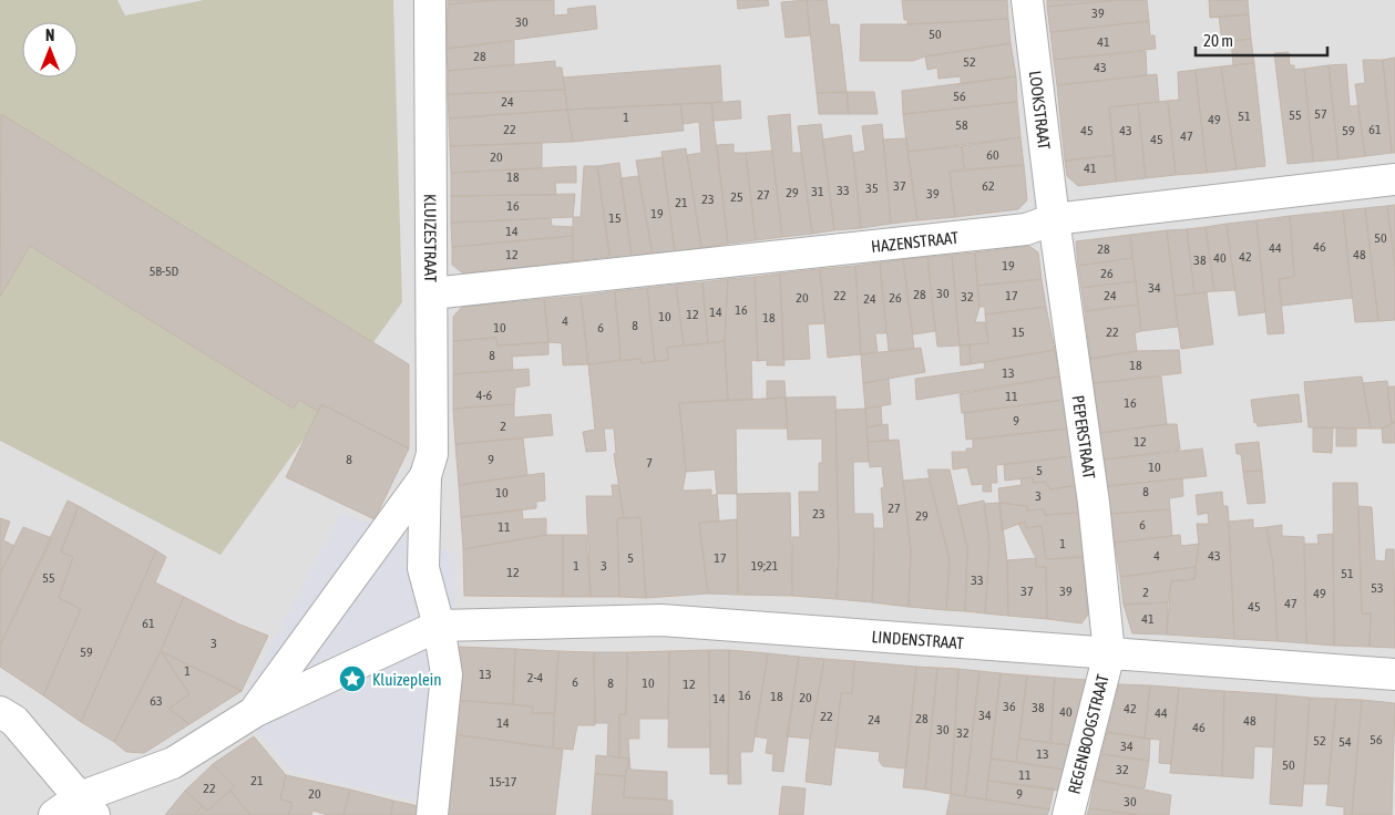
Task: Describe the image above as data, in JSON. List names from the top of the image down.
{
  "streets": {
    "street": [
      "LOOKSTRAAT",
      "KLUIZESTRAAT",
      "HAZENSTRAAT",
      "PEPERSTRAAT",
      "LINDENSTRAAT",
      "REGENBOOGSTRAAT"
    ]
  },
  "crossings": [
    ["LOOKSTRAAT", "HAZENSTRAAT"],
    ["LOOKSTRAAT", "PEPERSTRAAT"],
    ["KLUIZESTRAAT", "HAZENSTRAAT"],
    ["HAZENSTRAAT", "PEPERSTRAAT"],
    ["PEPERSTRAAT", "LINDENSTRAAT"],
    ["PEPERSTRAAT", "REGENBOOGSTRAAT"],
    ["LINDENSTRAAT", "REGENBOOGSTRAAT"]
  ],
  "places": {
    "place": ["Kluizeplein"]
  },
  "house_numbers": [
    "39",
    "30",
    "50",
    "41",
    "28",
    "52",
    "43",
    "56",
    "24",
    "57",
    "55",
    "51",
    "1",
    "49",
    "58",
    "22",
    "61",
    "45",
    "43",
    "59",
    "47",
    "45",
    "60",
    "20",
    "41",
    "18",
    "37",
    "62",
    "35",
    "33",
    "31",
    "29",
    "39",
    "27",
    "25",
    "23",
    "21",
    "16",
    "19",
    "15",
    "14",
    "50",
    "46",
    "44",
    "28",
    "12",
    "48",
    "42",
    "40",
    "38",
    "19",
    "5B-5D",
    "26",
    "34",
    "30",
    "28",
    "22",
    "17",
    "24",
    "32",
    "20",
    "26",
    "24",
    "16",
    "14",
    "12",
    "10",
    "18",
    "4",
    "8",
    "10",
    "6",
    "15",
    "22",
    "8",
    "18",
    "13",
    "4-6",
    "11",
    "16",
    "9",
    "2",
    "12",
    "8",
    "9",
    "7",
    "10",
    "5",
    "8",
    "10",
    "3",
    "27",
    "23",
    "29",
    "6",
    "11",
    "1",
    "4",
    "43",
    "5",
    "17",
    "1",
    "3",
    "19;21",
    "12",
    "51",
    "55",
    "33",
    "53",
    "37",
    "39",
    "2",
    "49",
    "47",
    "45",
    "41",
    "61",
    "3",
    "59",
    "1",
    "13",
    "2-4",
    "6",
    "8",
    "10",
    "12",
    "16",
    "18",
    "20",
    "14",
    "63",
    "36",
    "38",
    "42",
    "40",
    "44",
    "34",
    "22",
    "28",
    "24",
    "48",
    "14",
    "46",
    "30",
    "32",
    "56",
    "52",
    "54",
    "34",
    "13",
    "50",
    "32",
    "11",
    "21",
    "15-17",
    "22",
    "20",
    "9",
    "30"
  ],
  "scale_bar": "20 m",
  "north": "top"
}
